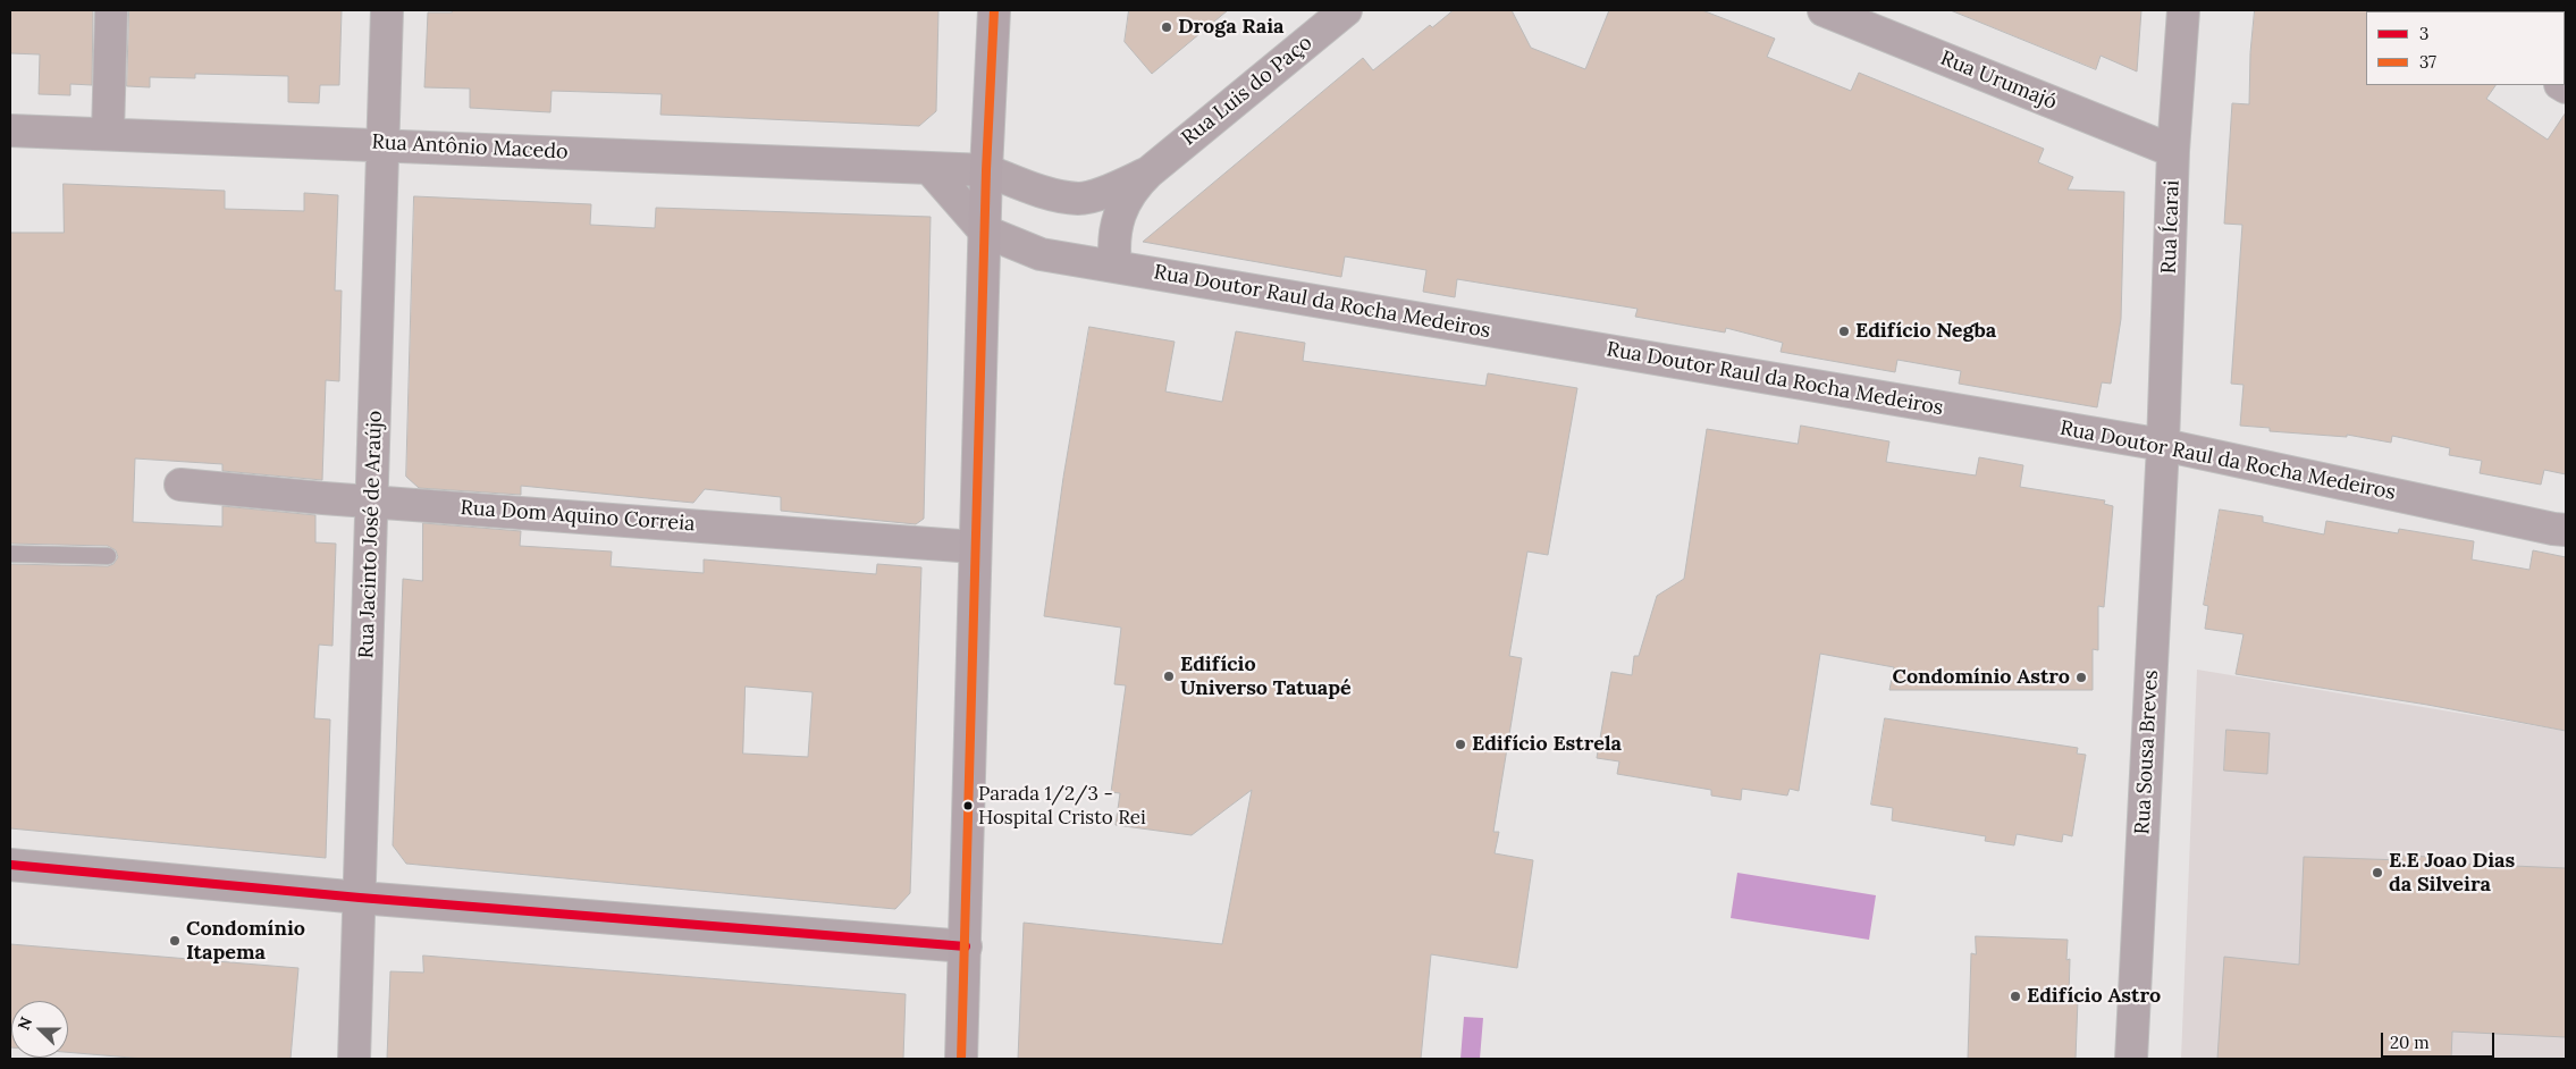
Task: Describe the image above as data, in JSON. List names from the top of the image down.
{
  "streets": {
    "street": [
      "Rua Urumajó",
      "Rua Luis do Paço",
      "Rua Antônio Macedo",
      "Rua Ícarai",
      "Rua Doutor Raul da Rocha Medeiros",
      "Rua Dom Aquino Correia",
      "Rua Jacinto José de Araújo",
      "Rua Sousa Breves"
    ]
  },
  "crossings": [
    ["Rua Urumajó", "Rua Ícarai"],
    ["Rua Luis do Paço", "Rua Antônio Macedo"],
    ["Rua Luis do Paço", "Rua Doutor Raul da Rocha Medeiros"],
    ["Rua Antônio Macedo", "Rua Jacinto José de Araújo"],
    ["Rua Ícarai", "Rua Doutor Raul da Rocha Medeiros"],
    ["Rua Ícarai", "Rua Sousa Breves"],
    ["Rua Doutor Raul da Rocha Medeiros", "Rua Sousa Breves"],
    ["Rua Dom Aquino Correia", "Rua Jacinto José de Araújo"]
  ],
  "places": [
    "Droga Raia",
    "Edifício Negba",
    "Edifício Universo Tatuapé",
    "Condomínio Astro",
    "Edifício Estrela",
    "Parada 1/2/3 - Hospital Cristo Rei",
    "E.E Joao Dias da Silveira",
    "Condomínio Itapema",
    "Edifício Astro"
  ],
  "lines": ["transit line 37", "transit line 3"],
  "legend": ["3", "37"],
  "scale_bar": "20 m",
  "north": "left"
}
